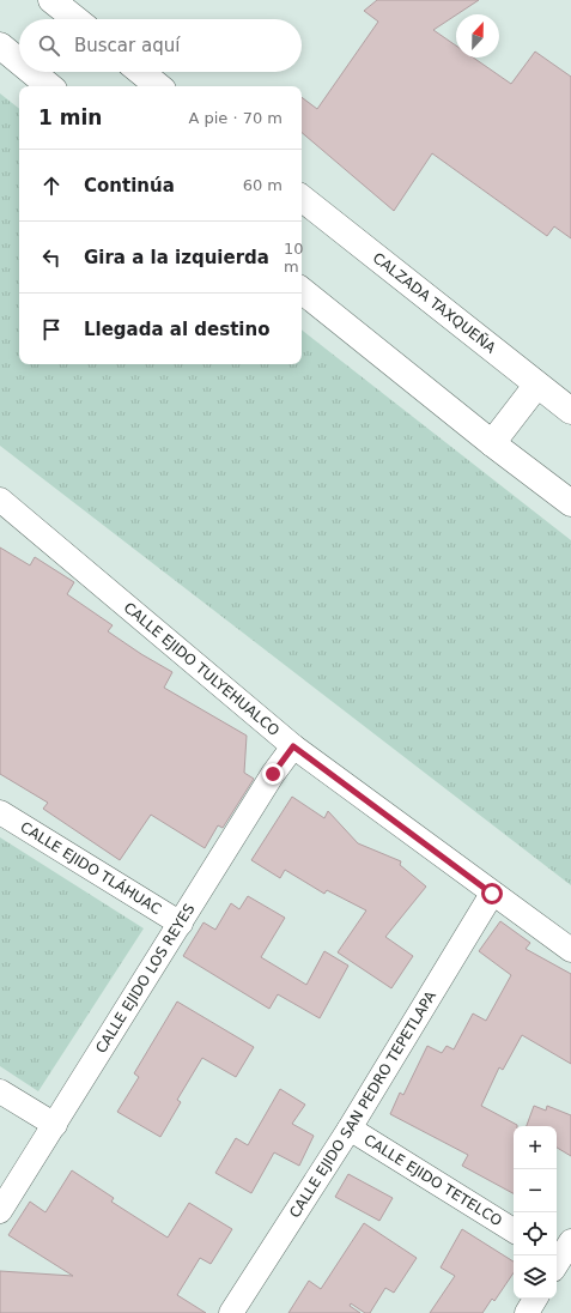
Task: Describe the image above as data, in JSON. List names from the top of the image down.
{
  "streets": {
    "main road": ["CALZADA TAXQUEÑA"],
    "street": [
      "CALLE EJIDO TULYEHUALCO",
      "CALLE EJIDO TLÁHUAC",
      "CALLE EJIDO LOS REYES",
      "CALLE EJIDO SAN PEDRO TEPETLAPA",
      "CALLE EJIDO TETELCO"
    ]
  },
  "crossings": [
    ["CALLE EJIDO TULYEHUALCO", "CALLE EJIDO LOS REYES"],
    ["CALLE EJIDO TULYEHUALCO", "CALLE EJIDO SAN PEDRO TEPETLAPA"],
    ["CALLE EJIDO TLÁHUAC", "CALLE EJIDO LOS REYES"],
    ["CALLE EJIDO SAN PEDRO TEPETLAPA", "CALLE EJIDO TETELCO"]
  ],
  "north": "top",
  "page": {
    "search": "Buscar aquí",
    "heading": ["1 min", "A pie · 70 m"],
    "list": [
      ["Continúa", "60 m"],
      ["Gira a la izquierda", "10 m"],
      "Llegada al destino"
    ],
    "map_buttons": ["+", "−"]
  }
}
